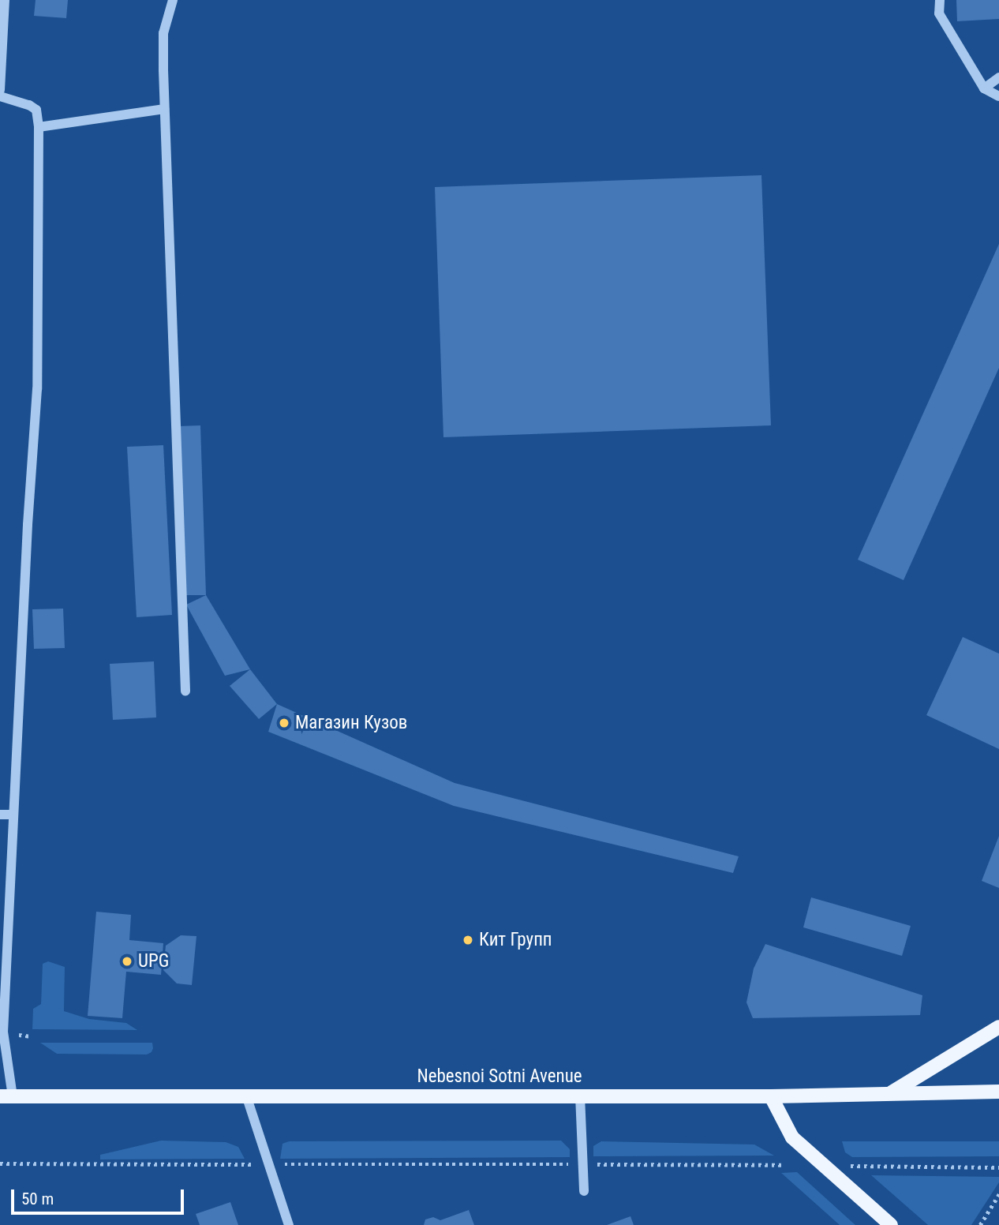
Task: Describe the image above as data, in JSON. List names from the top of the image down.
{
  "streets": {
    "main road": ["Nebesnoi Sotni Avenue"]
  },
  "places": ["Магазин Кузов", "Кит Групп", "UPG"],
  "scale_bar": "50 m"
}
